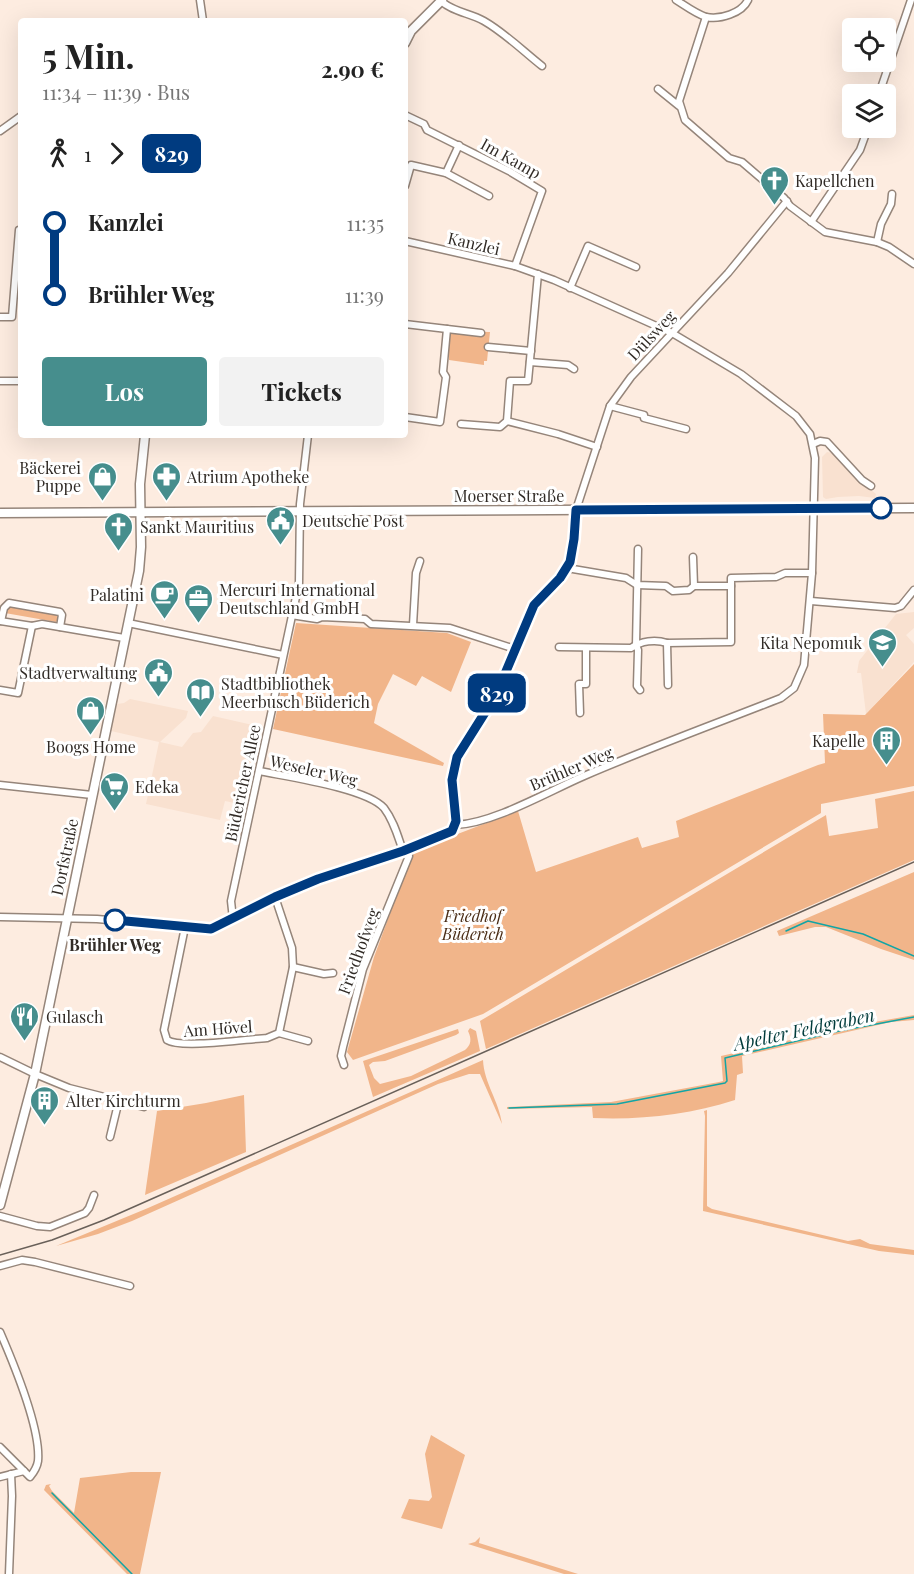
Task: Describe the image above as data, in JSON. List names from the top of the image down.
{
  "streets": {
    "main road": ["Moerser Straße", "Dorfstraße"],
    "street": [
      "Im Kamp",
      "Kanzlei",
      "Dülsweg",
      "Brühler Weg",
      "Weseler Weg",
      "Büdericher Allee",
      "Friedhofweg",
      "Am Hövel"
    ]
  },
  "crossings": [
    ["Im Kamp", "Kanzlei"],
    ["Kanzlei", "Dülsweg"],
    ["Kanzlei", "Moerser Straße"],
    ["Kanzlei", "Brühler Weg"],
    ["Dülsweg", "Moerser Straße"],
    ["Moerser Straße", "Brühler Weg"],
    ["Moerser Straße", "Büdericher Allee"],
    ["Moerser Straße", "Dorfstraße"],
    ["Brühler Weg", "Weseler Weg"],
    ["Brühler Weg", "Büdericher Allee"],
    ["Brühler Weg", "Dorfstraße"],
    ["Brühler Weg", "Friedhofweg"],
    ["Brühler Weg", "Am Hövel"],
    ["Weseler Weg", "Büdericher Allee"],
    ["Weseler Weg", "Friedhofweg"]
  ],
  "water": ["Apelter Feldgraben"],
  "parks": ["Friedhof Büderich"],
  "places": {
    "church": ["Kapellchen", "Sankt Mauritius"],
    "shop": ["Bäckerei Puppe", "Boogs Home"],
    "pharmacy": ["Atrium Apotheke"],
    "public building": ["Deutsche Post", "Stadtverwaltung"],
    "cafe": ["Palatini"],
    "office": ["Mercuri International Deutschland GmbH"],
    "school or university": ["Kita Nepomuk"],
    "library": ["Stadtbibliothek Meerbusch Büderich"],
    "building": ["Kapelle", "Alter Kirchturm"],
    "supermarket": ["Edeka"],
    "other": ["Brühler Weg"],
    "restaurant": ["Gulasch"]
  },
  "lines": ["bus line 829"],
  "page": {
    "on_map": "829",
    "heading": ["5 Min.", "11:34 – 11:39 · Bus", "2.90 €"],
    "legs": ["1", "829"],
    "list": [
      {
        "name": "Kanzlei",
        "value": "11:35"
      },
      {
        "name": "Brühler Weg",
        "value": "11:39"
      }
    ],
    "buttons": ["Los", "Tickets"]
  }
}
